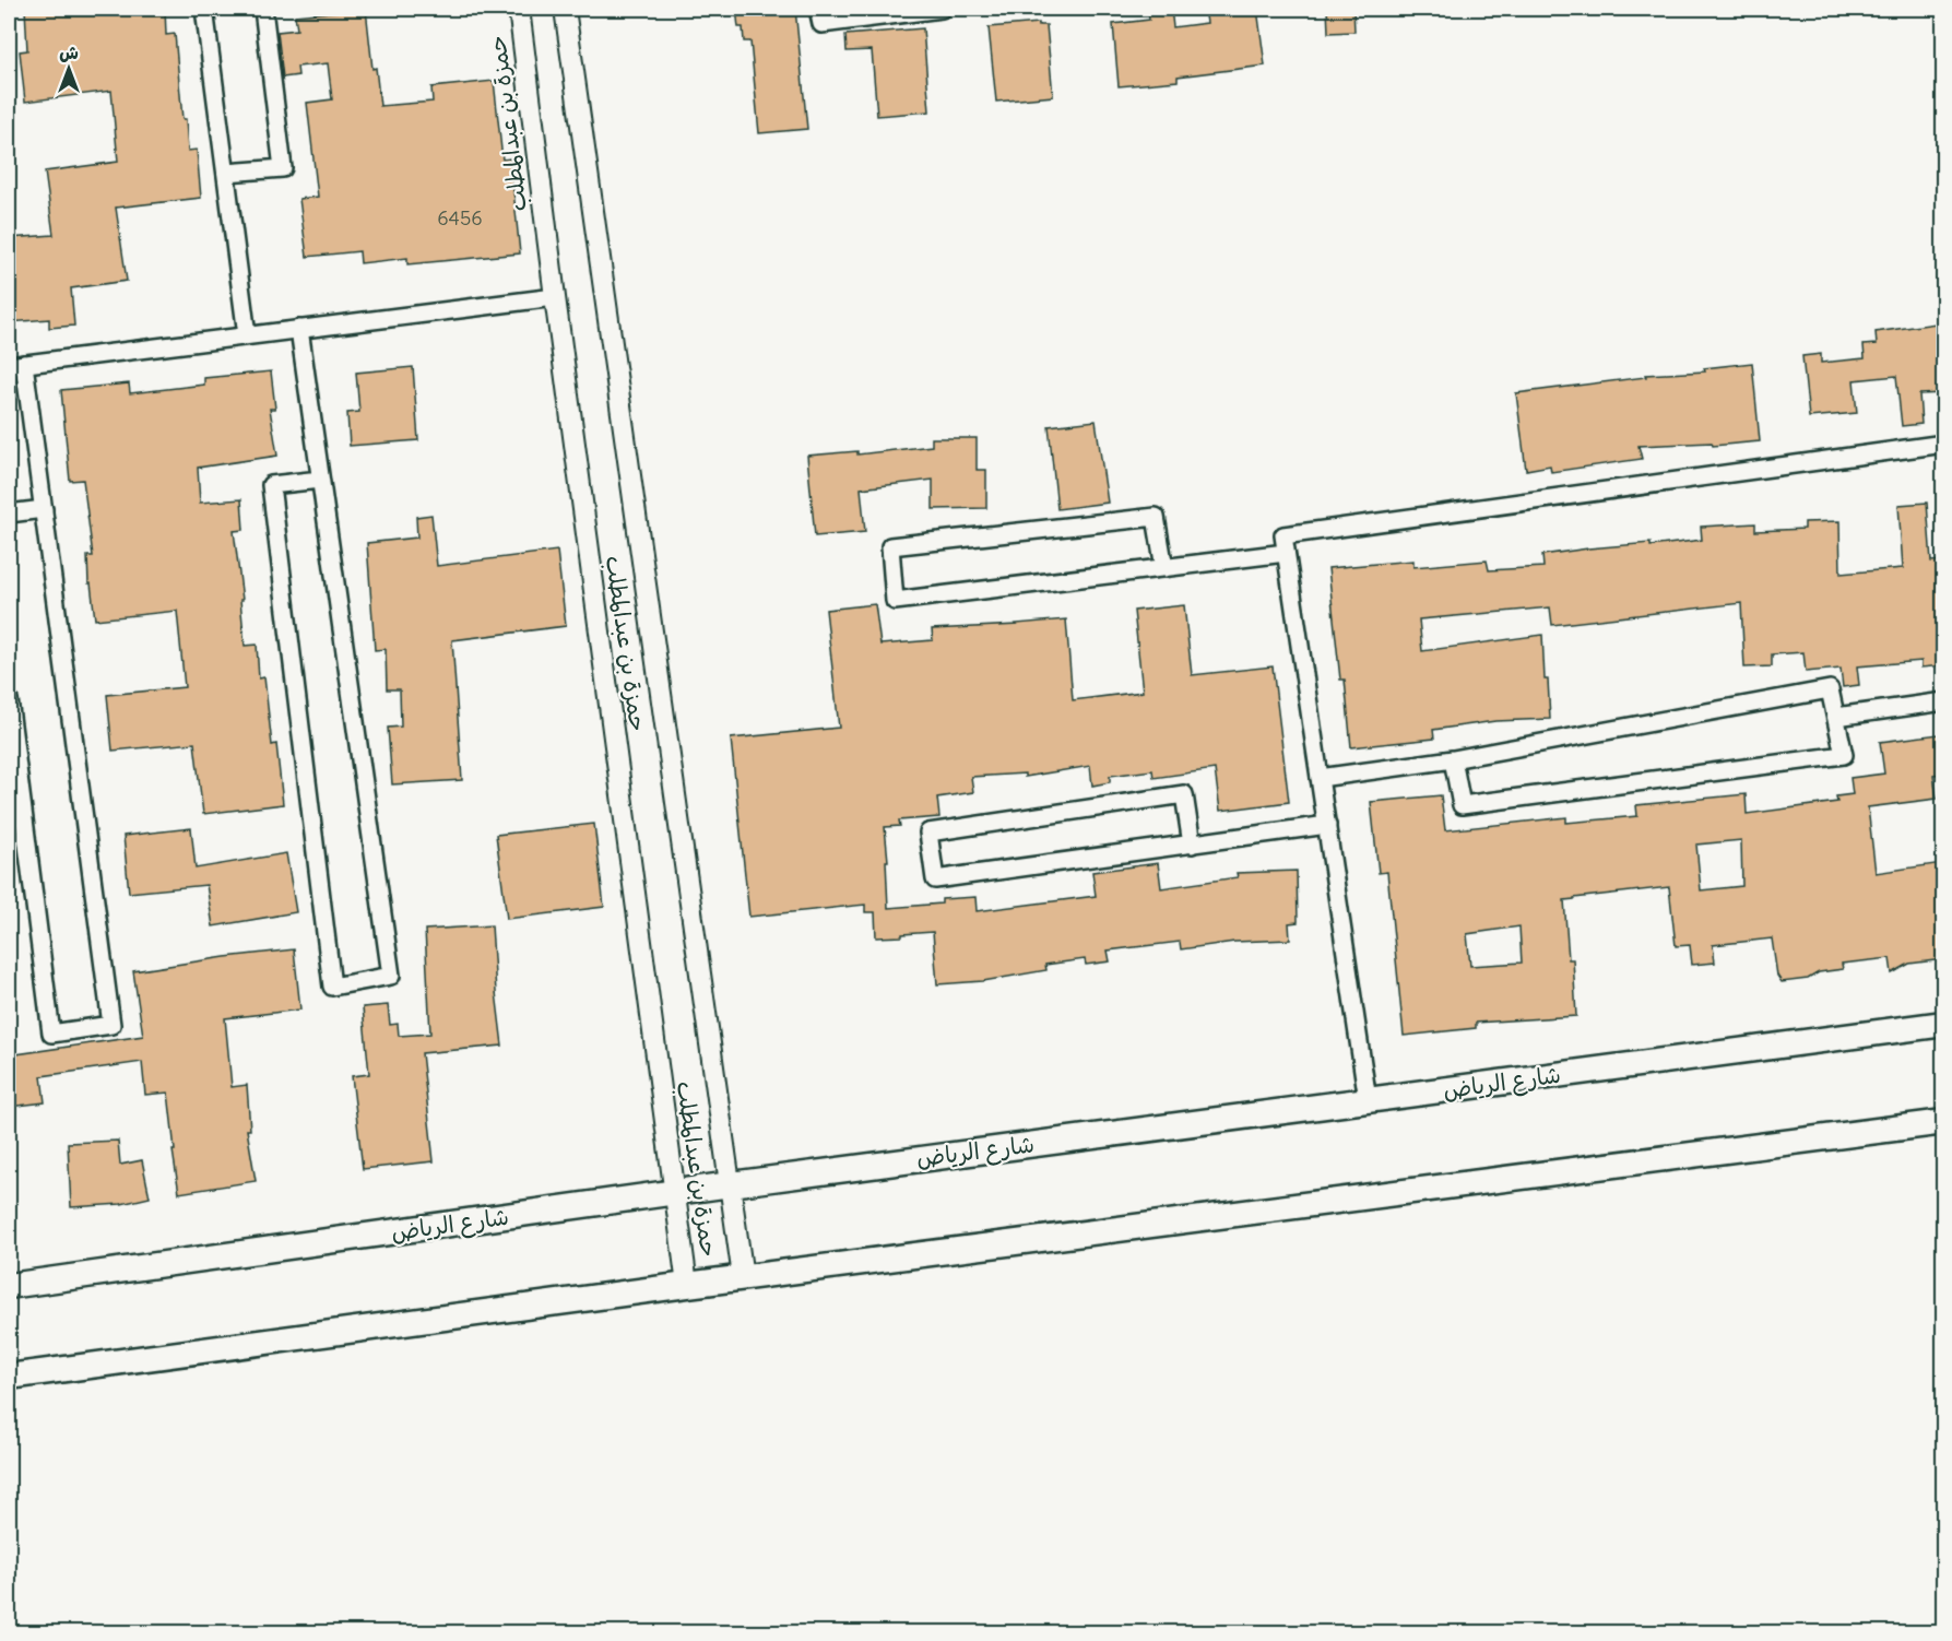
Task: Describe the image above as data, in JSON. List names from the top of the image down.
{
  "streets": {
    "main road": ["شارع الرياض"],
    "street": ["حمزة بن عبدالمطلب"]
  },
  "crossings": [
    ["حمزة بن عبدالمطلب", "شارع الرياض"]
  ],
  "house_numbers": ["6456"],
  "north": "top"
}
